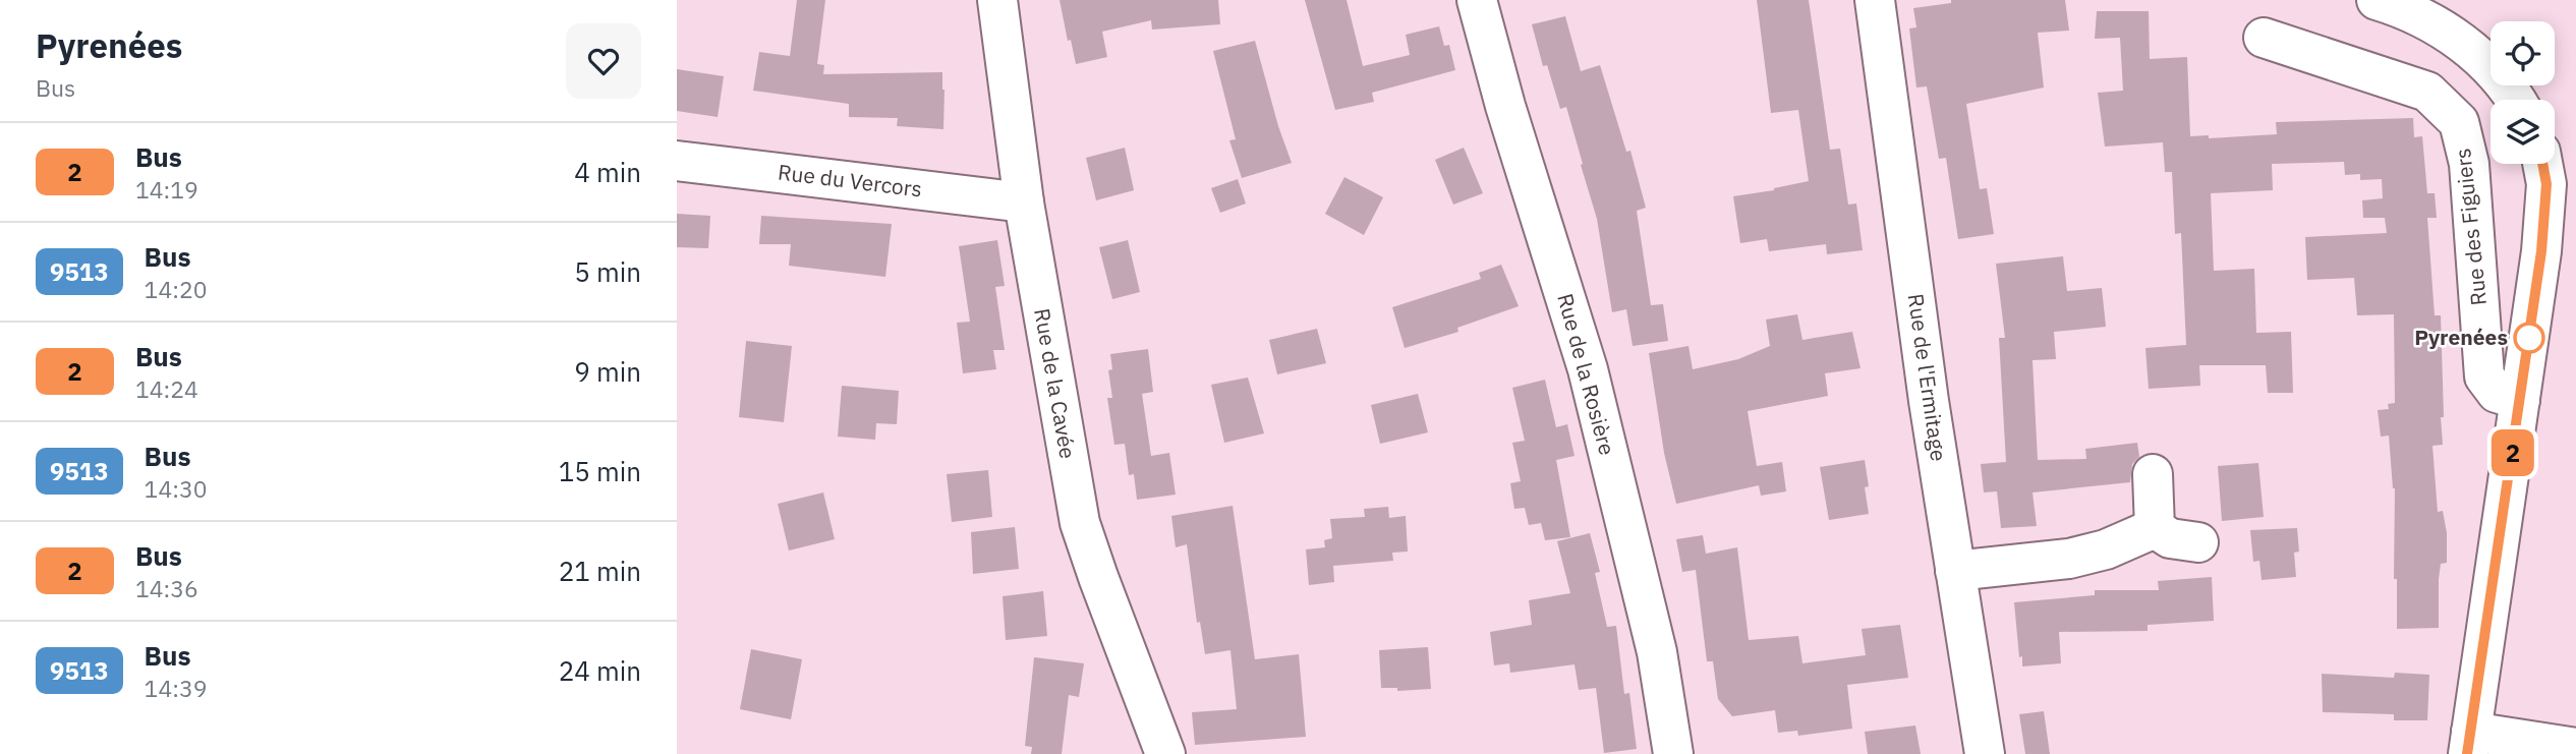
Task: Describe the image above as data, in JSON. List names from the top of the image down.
{
  "streets": {
    "street": [
      "Rue du Vercors",
      "Rue des Figuiers",
      "Rue de la Rosière",
      "Rue de l'Ermitage",
      "Rue de la Cavée"
    ]
  },
  "crossings": [
    ["Rue du Vercors", "Rue de la Cavée"]
  ],
  "places": ["Pyrenées"],
  "lines": ["bus line 2"],
  "page": {
    "heading": ["Pyrenées", "Bus"],
    "on_map": "2",
    "list": [
      {
        "mark": "2",
        "name": "Bus",
        "note": "14:19",
        "value": "4 min"
      },
      {
        "mark": "9513",
        "name": "Bus",
        "note": "14:20",
        "value": "5 min"
      },
      {
        "mark": "2",
        "name": "Bus",
        "note": "14:24",
        "value": "9 min"
      },
      {
        "mark": "9513",
        "name": "Bus",
        "note": "14:30",
        "value": "15 min"
      },
      {
        "mark": "2",
        "name": "Bus",
        "note": "14:36",
        "value": "21 min"
      },
      {
        "mark": "9513",
        "name": "Bus",
        "note": "14:39",
        "value": "24 min"
      }
    ]
  }
}
